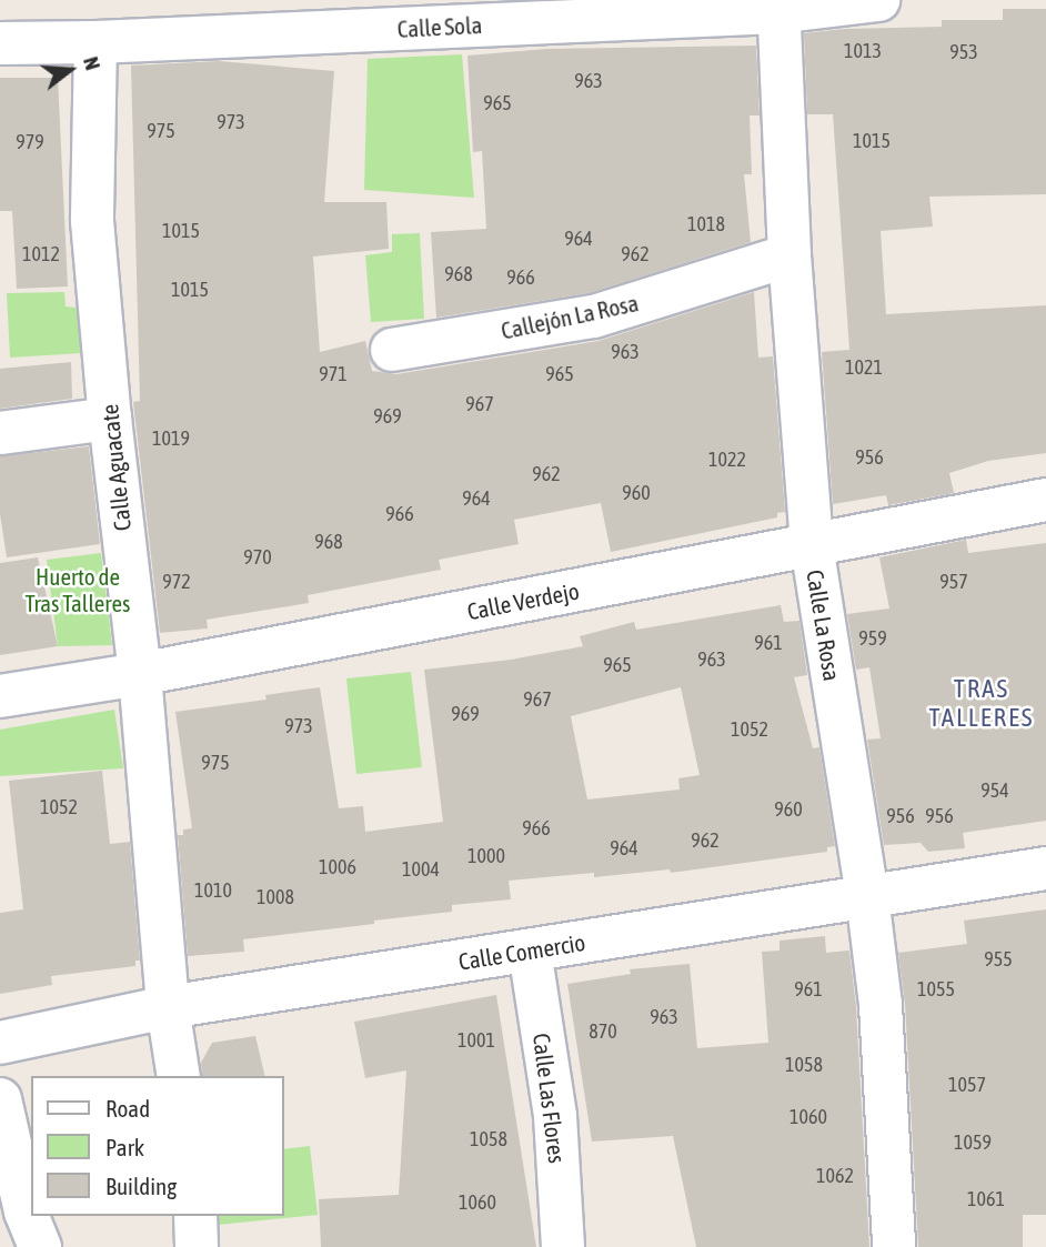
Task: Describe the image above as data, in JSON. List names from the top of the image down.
{
  "streets": {
    "street": [
      "Calle Sola",
      "Callejón La Rosa",
      "Calle Aguacate",
      "Calle Verdejo",
      "Calle La Rosa",
      "Calle Comercio",
      "Calle Las Flores"
    ]
  },
  "crossings": [
    ["Calle Sola", "Calle Aguacate"],
    ["Calle Sola", "Calle La Rosa"],
    ["Callejón La Rosa", "Calle La Rosa"],
    ["Calle Aguacate", "Calle Verdejo"],
    ["Calle Aguacate", "Calle Comercio"],
    ["Calle Verdejo", "Calle La Rosa"],
    ["Calle La Rosa", "Calle Comercio"],
    ["Calle Comercio", "Calle Las Flores"]
  ],
  "districts": ["TRAS TALLERES"],
  "parks": ["Huerto de Tras Talleres"],
  "house_numbers": [
    "1013",
    "953",
    "963",
    "965",
    "973",
    "975",
    "1015",
    "979",
    "1018",
    "1015",
    "964",
    "1012",
    "962",
    "968",
    "966",
    "1015",
    "963",
    "1021",
    "971",
    "965",
    "967",
    "969",
    "1019",
    "956",
    "1022",
    "962",
    "960",
    "964",
    "966",
    "968",
    "970",
    "972",
    "957",
    "959",
    "961",
    "963",
    "965",
    "967",
    "969",
    "973",
    "1052",
    "975",
    "954",
    "1052",
    "960",
    "956",
    "956",
    "966",
    "962",
    "964",
    "1000",
    "1006",
    "1004",
    "1010",
    "1008",
    "955",
    "961",
    "1055",
    "963",
    "870",
    "1001",
    "1058",
    "1057",
    "1060",
    "1058",
    "1059",
    "1062",
    "1061",
    "1060"
  ],
  "legend": ["Road", "Park", "Building"],
  "north": "right"
}
